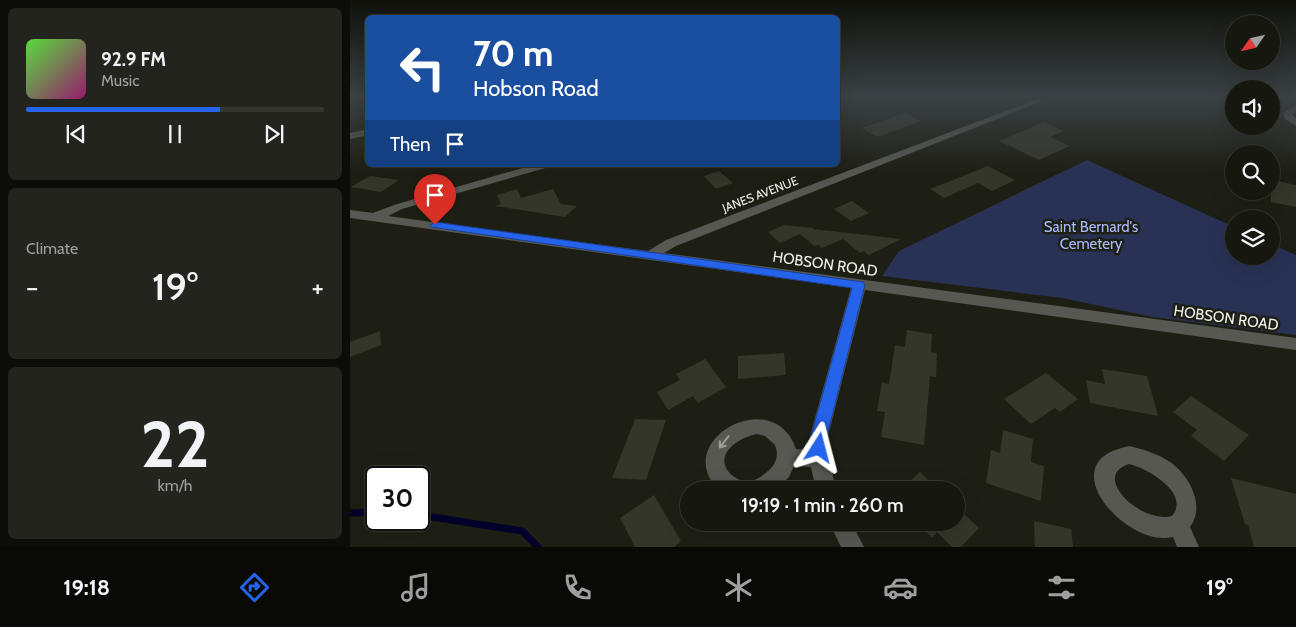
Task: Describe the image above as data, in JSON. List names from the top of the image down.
{
  "streets": {
    "street": ["JANES AVENUE", "HOBSON ROAD"]
  },
  "crossings": [
    ["JANES AVENUE", "HOBSON ROAD"]
  ],
  "parks": ["Saint Bernard's Cemetery"],
  "north": "bottom left",
  "page": {
    "turn": ["70 m", "Hobson Road"],
    "song": ["92.9 FM", "Music"],
    "then": "Then",
    "tile": [
      "Climate",
      ["22", "km/h"]
    ],
    "heat": ["−", "19°", "+"],
    "limit": "30",
    "trip": "19:19 · 1 min · 260 m",
    "tabs": ["19:18", "19°"]
  }
}
